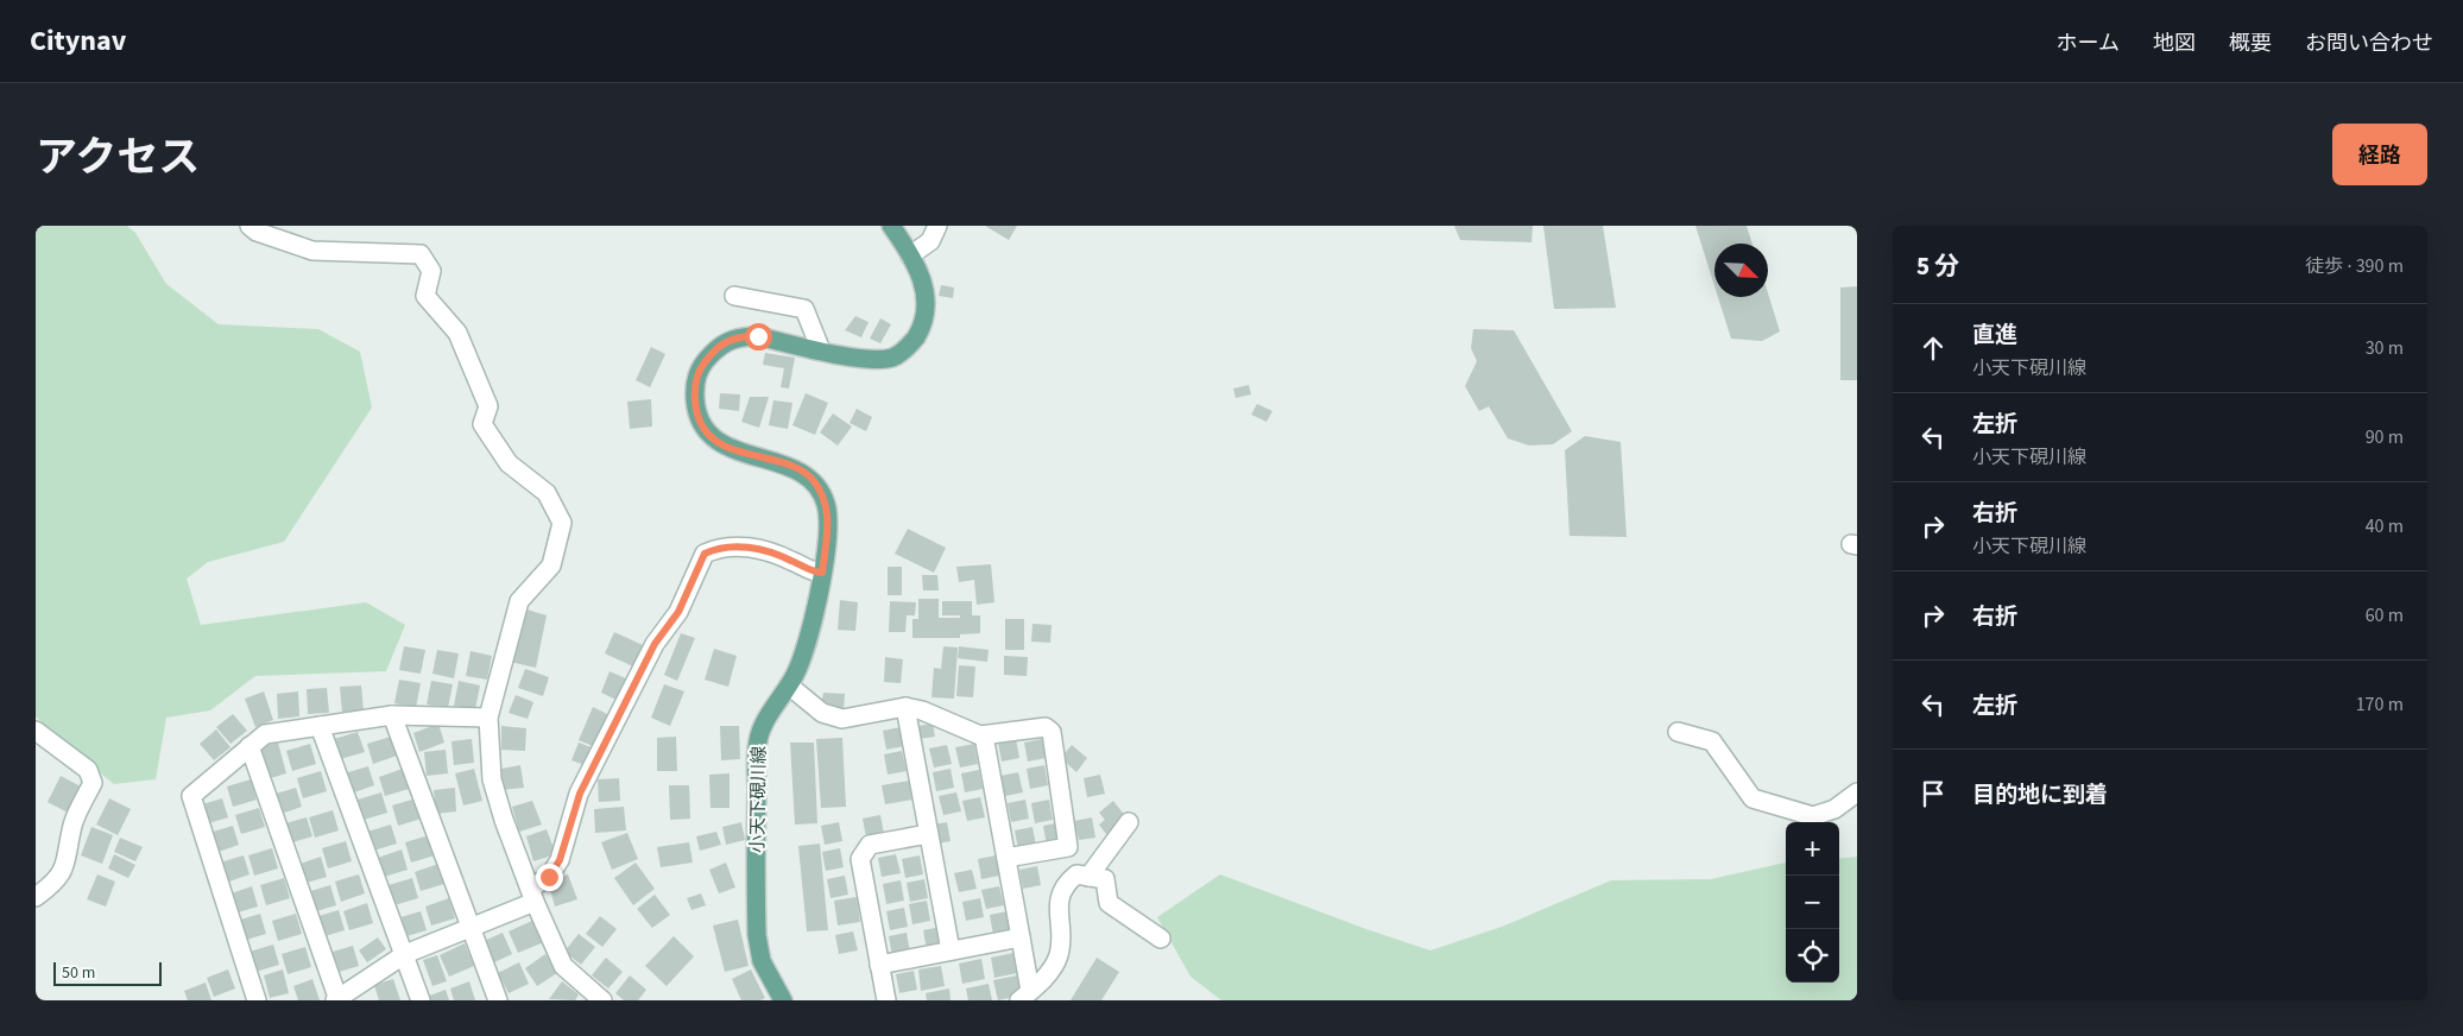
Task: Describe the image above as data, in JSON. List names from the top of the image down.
{
  "streets": {
    "main road": ["小天下硯川線"]
  },
  "scale_bar": "50 m",
  "north": "bottom right",
  "page": {
    "header": "Citynav",
    "nav": [
      "ホーム",
      "地図",
      "概要",
      "お問い合わせ"
    ],
    "title": "アクセス",
    "buttons": "経路",
    "heading": ["5 分", "徒歩 · 390 m"],
    "list": [
      ["直進", "小天下硯川線", "30 m"],
      ["左折", "小天下硯川線", "90 m"],
      ["右折", "小天下硯川線", "40 m"],
      ["右折", "60 m"],
      ["左折", "170 m"],
      "目的地に到着"
    ],
    "map_buttons": ["+", "−"],
    "scale": "50 m"
  }
}
